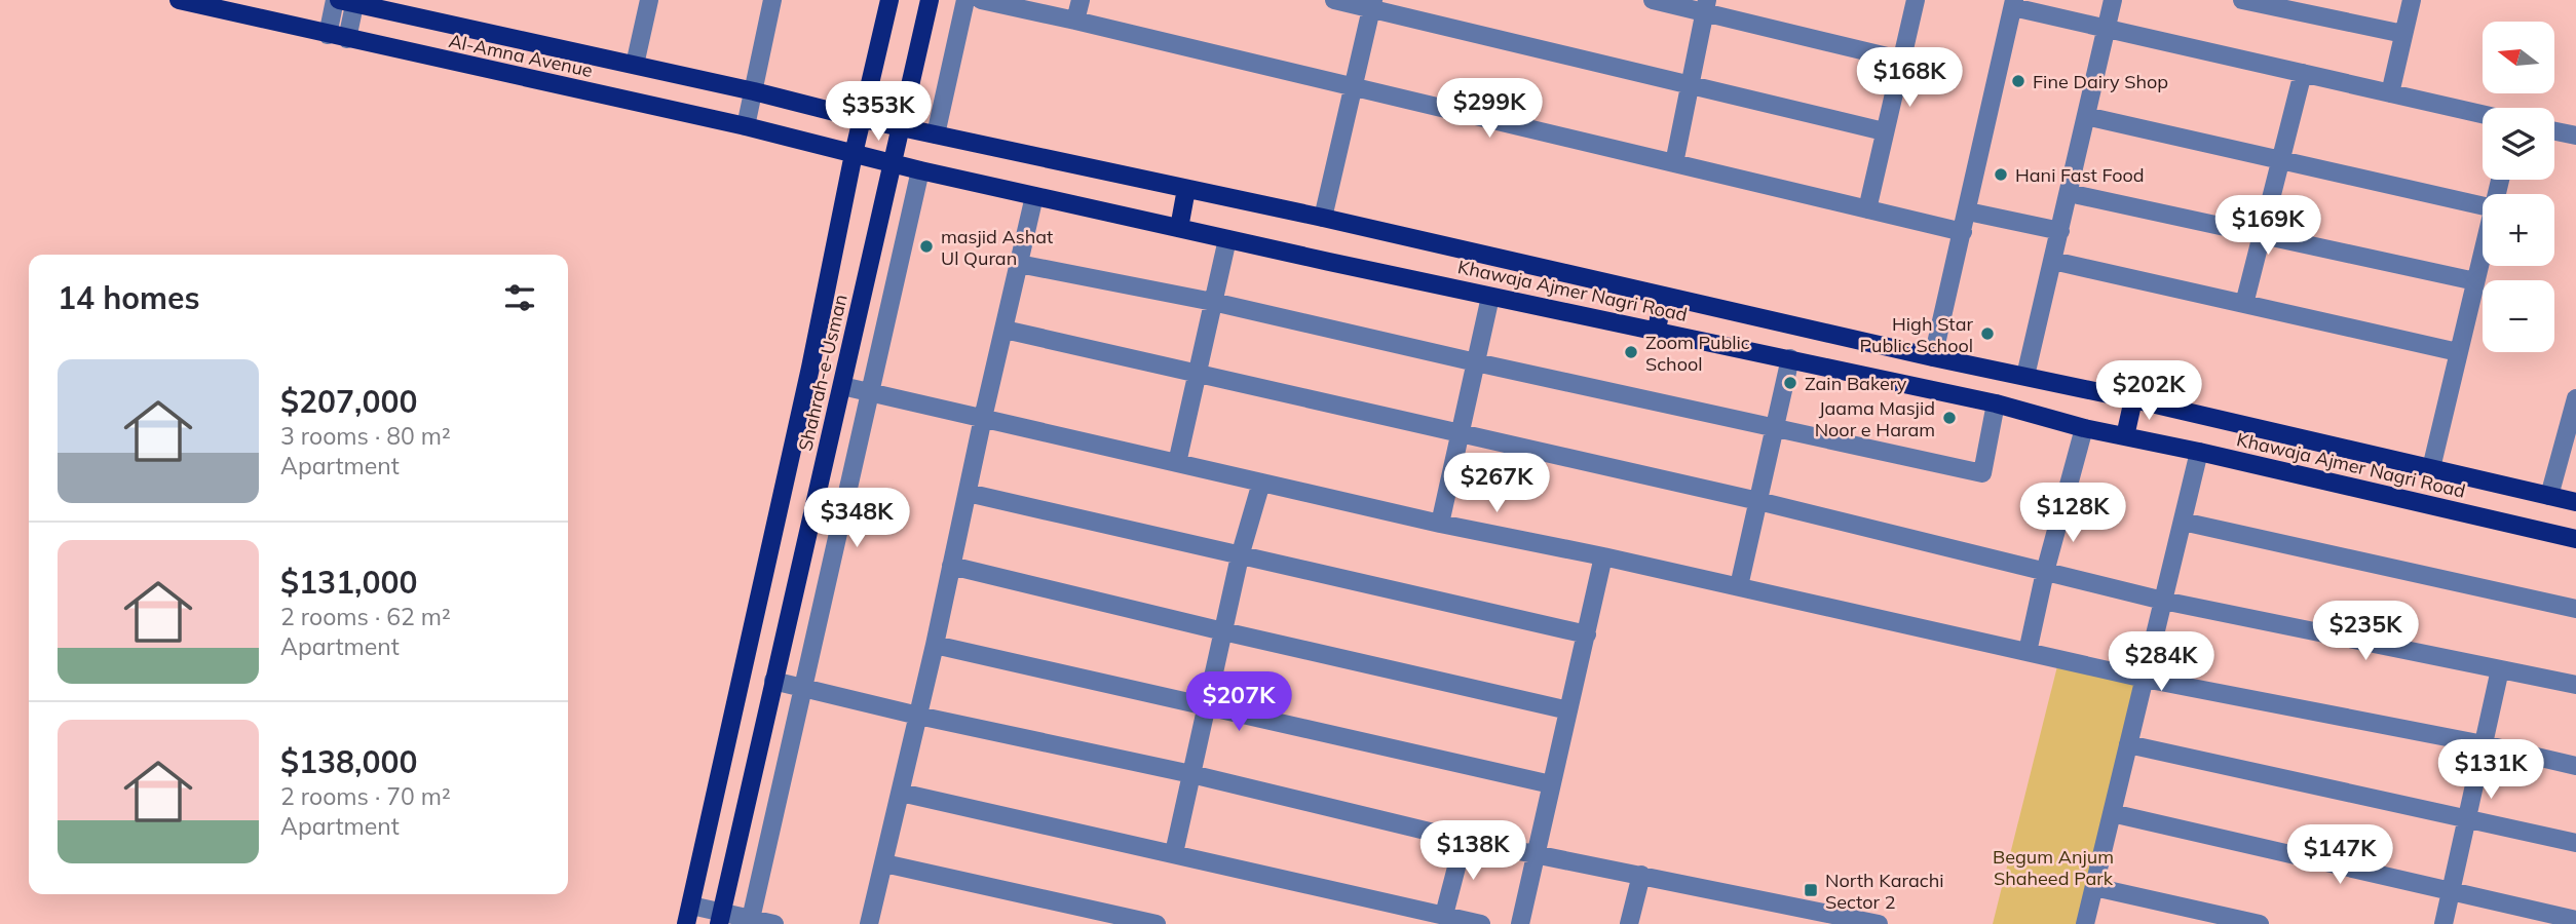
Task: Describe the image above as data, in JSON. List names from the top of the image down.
{
  "streets": {
    "main road": ["Al-Amna Avenue", "Khawaja Ajmer Nagri Road", "Shahrah-e-Usman"]
  },
  "crossings": [
    ["Al-Amna Avenue", "Khawaja Ajmer Nagri Road"],
    ["Al-Amna Avenue", "Shahrah-e-Usman"],
    ["Khawaja Ajmer Nagri Road", "Shahrah-e-Usman"]
  ],
  "parks": ["Begum Anjum Shaheed Park"],
  "places": {
    "other": [
      "Fine Dairy Shop",
      "Hani Fast Food",
      "masjid Ashat Ul Quran",
      "High Star Public School",
      "Zoom Public School",
      "Zain Bakery",
      "Jaama Masjid Noor e Haram"
    ],
    "transit": ["North Karachi Sector 2"]
  },
  "north": "left",
  "page": {
    "map_buttons": ["+", "−"],
    "price": [
      "$168K",
      "$299K",
      "$353K",
      "$169K",
      "$202K",
      "$267K",
      "$128K",
      "$348K",
      "$235K",
      "$284K",
      "$207K",
      "$131K",
      "$138K",
      "$147K"
    ],
    "heading": "14 homes",
    "list": [
      {
        "name": "$207,000",
        "note": "3 rooms · 80 m² · Apartment"
      },
      {
        "name": "$131,000",
        "note": "2 rooms · 62 m² · Apartment"
      },
      {
        "name": "$138,000",
        "note": "2 rooms · 70 m² · Apartment"
      }
    ]
  }
}
